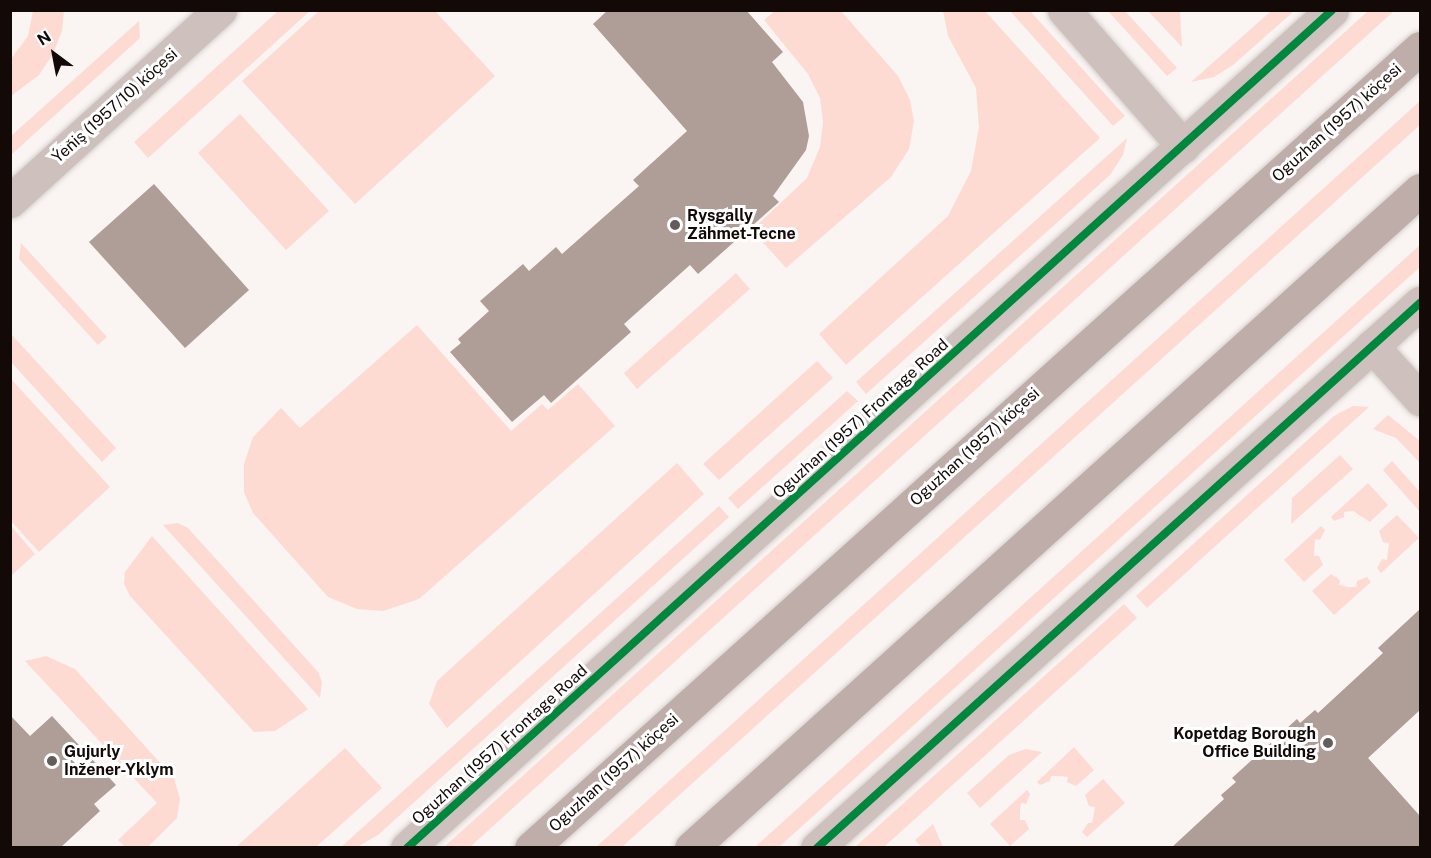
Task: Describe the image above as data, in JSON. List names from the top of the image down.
{
  "streets": {
    "main road": ["Oguzhan (1957) köçesi"],
    "street": ["Ýeňiş (1957/10) köçesi", "Oguzhan (1957) Frontage Road"]
  },
  "places": ["Rysgally Zähmet-Tecne", "Kopetdag Borough Office Building", "Gujurly Inžener-Yklym"],
  "north": "top left"
}
